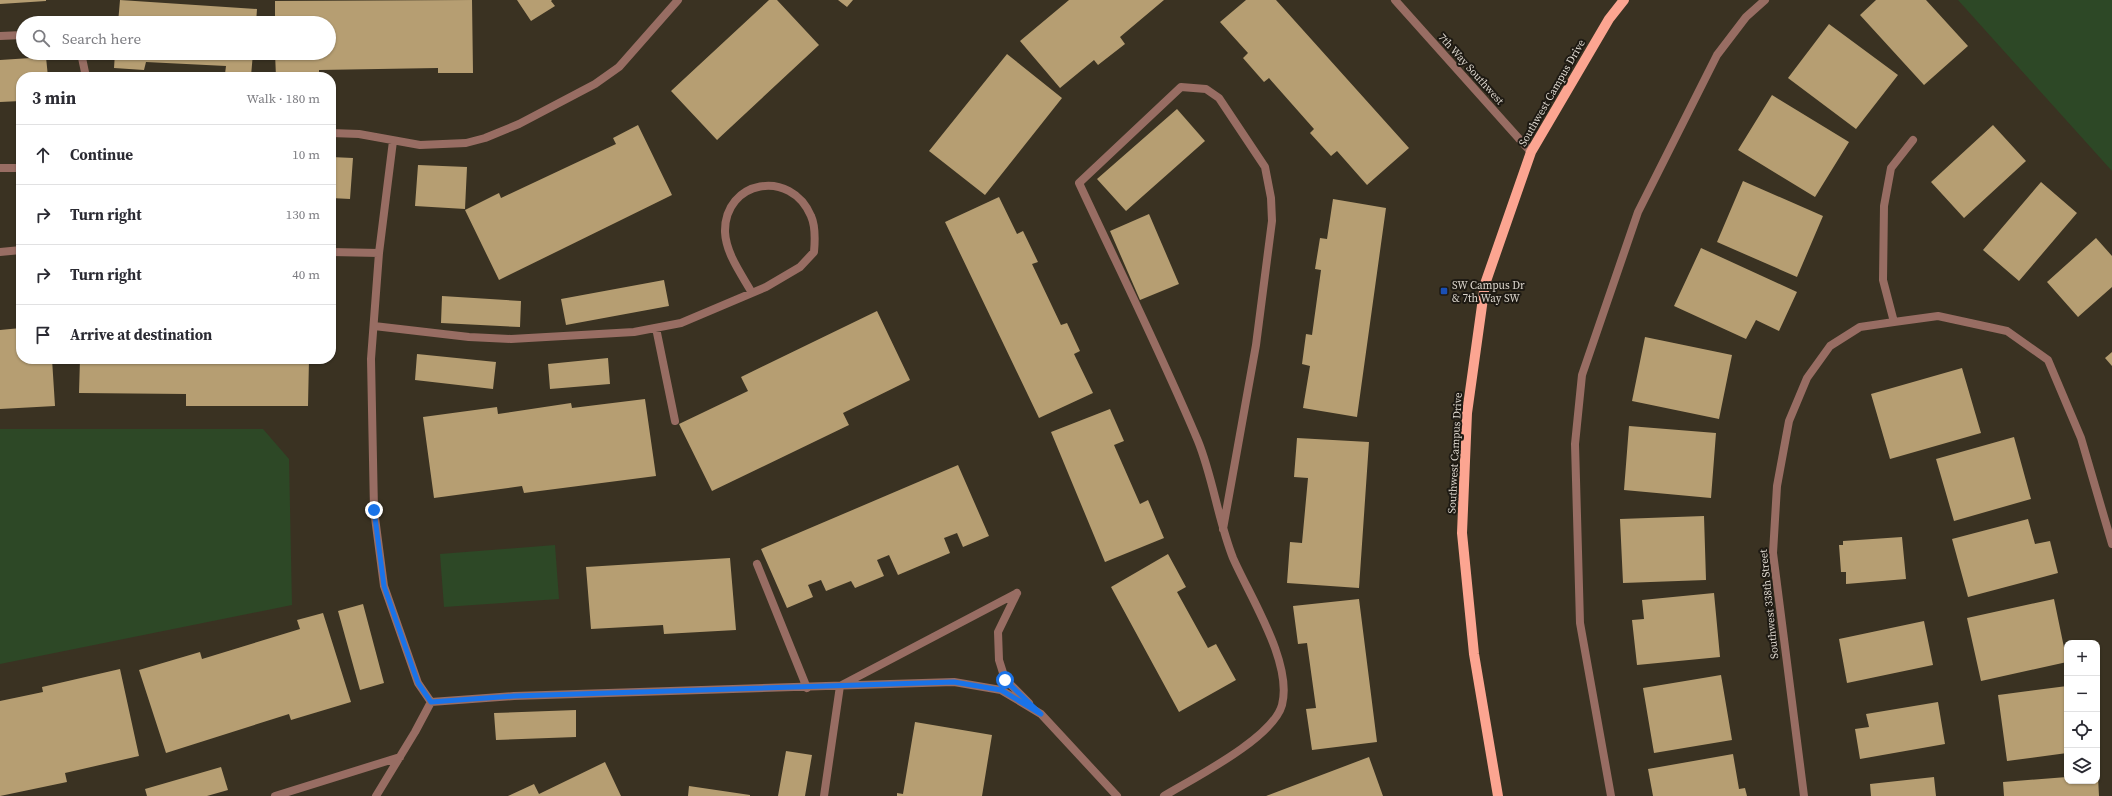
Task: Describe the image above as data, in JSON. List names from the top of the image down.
{
  "streets": {
    "main road": ["Southwest Campus Drive"],
    "street": ["7th Way Southwest", "Southwest 338th Street"]
  },
  "crossings": [
    ["7th Way Southwest", "Southwest Campus Drive"]
  ],
  "places": {
    "transit": ["SW Campus Dr & 7th Way SW"]
  },
  "page": {
    "search": "Search here",
    "heading": ["3 min", "Walk · 180 m"],
    "list": [
      ["Continue", "10 m"],
      ["Turn right", "130 m"],
      ["Turn right", "40 m"],
      "Arrive at destination"
    ],
    "map_buttons": ["+", "−"]
  }
}
